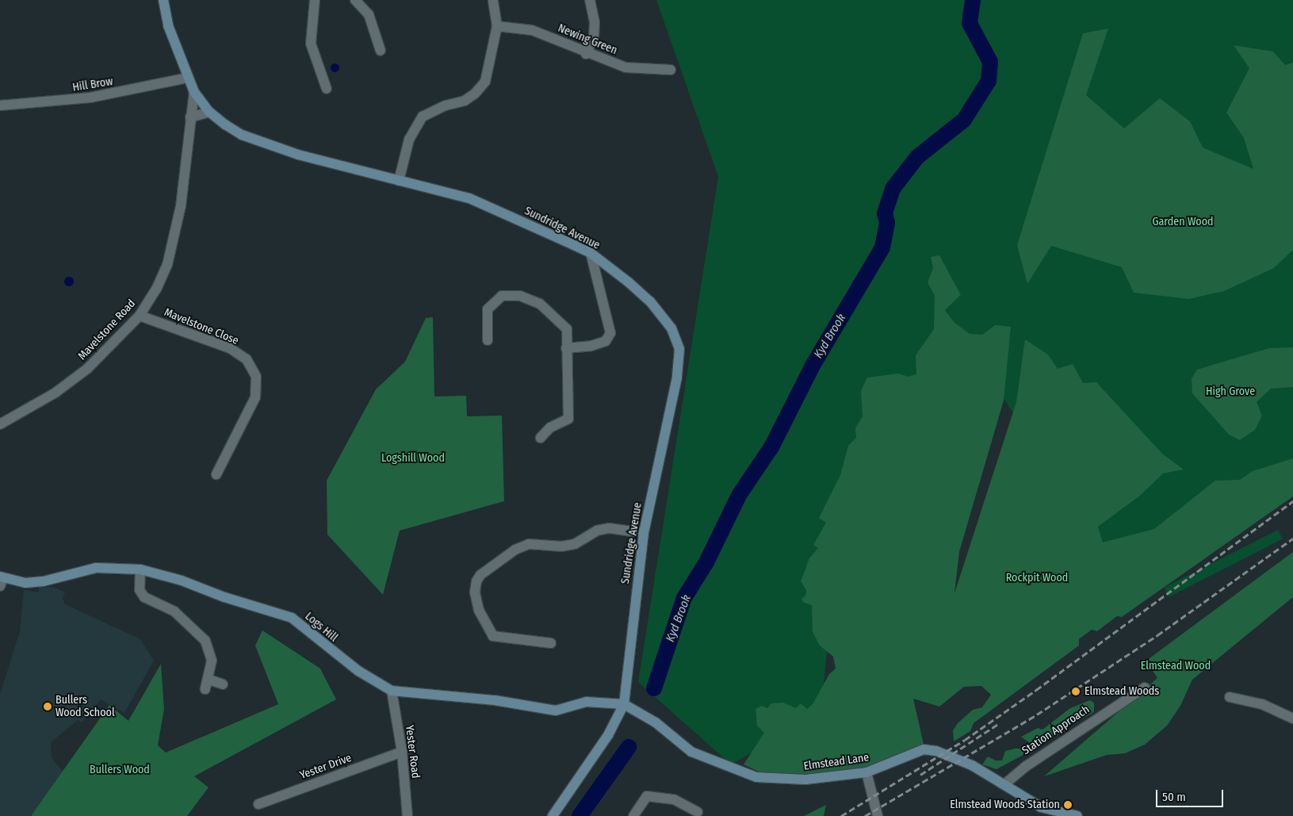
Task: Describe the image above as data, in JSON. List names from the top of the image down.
{
  "streets": {
    "street": [
      "Newing Green",
      "Hill Brow",
      "Sundridge Avenue",
      "Mavelstone Close",
      "Mavelstone Road",
      "Logs Hill",
      "Station Approach",
      "Yester Road",
      "Elmstead Lane",
      "Yester Drive"
    ]
  },
  "crossings": [
    ["Hill Brow", "Sundridge Avenue"],
    ["Sundridge Avenue", "Mavelstone Road"],
    ["Sundridge Avenue", "Logs Hill"],
    ["Sundridge Avenue", "Elmstead Lane"],
    ["Mavelstone Close", "Mavelstone Road"],
    ["Logs Hill", "Yester Road"],
    ["Logs Hill", "Elmstead Lane"],
    ["Station Approach", "Elmstead Lane"],
    ["Yester Road", "Yester Drive"]
  ],
  "water": ["Kyd Brook"],
  "parks": [
    "Garden Wood",
    "High Grove",
    "Logshill Wood",
    "Rockpit Wood",
    "Elmstead Wood",
    "Bullers Wood"
  ],
  "places": ["Elmstead Woods", "Bullers Wood School", "Elmstead Woods Station"],
  "scale_bar": "50 m"
}
